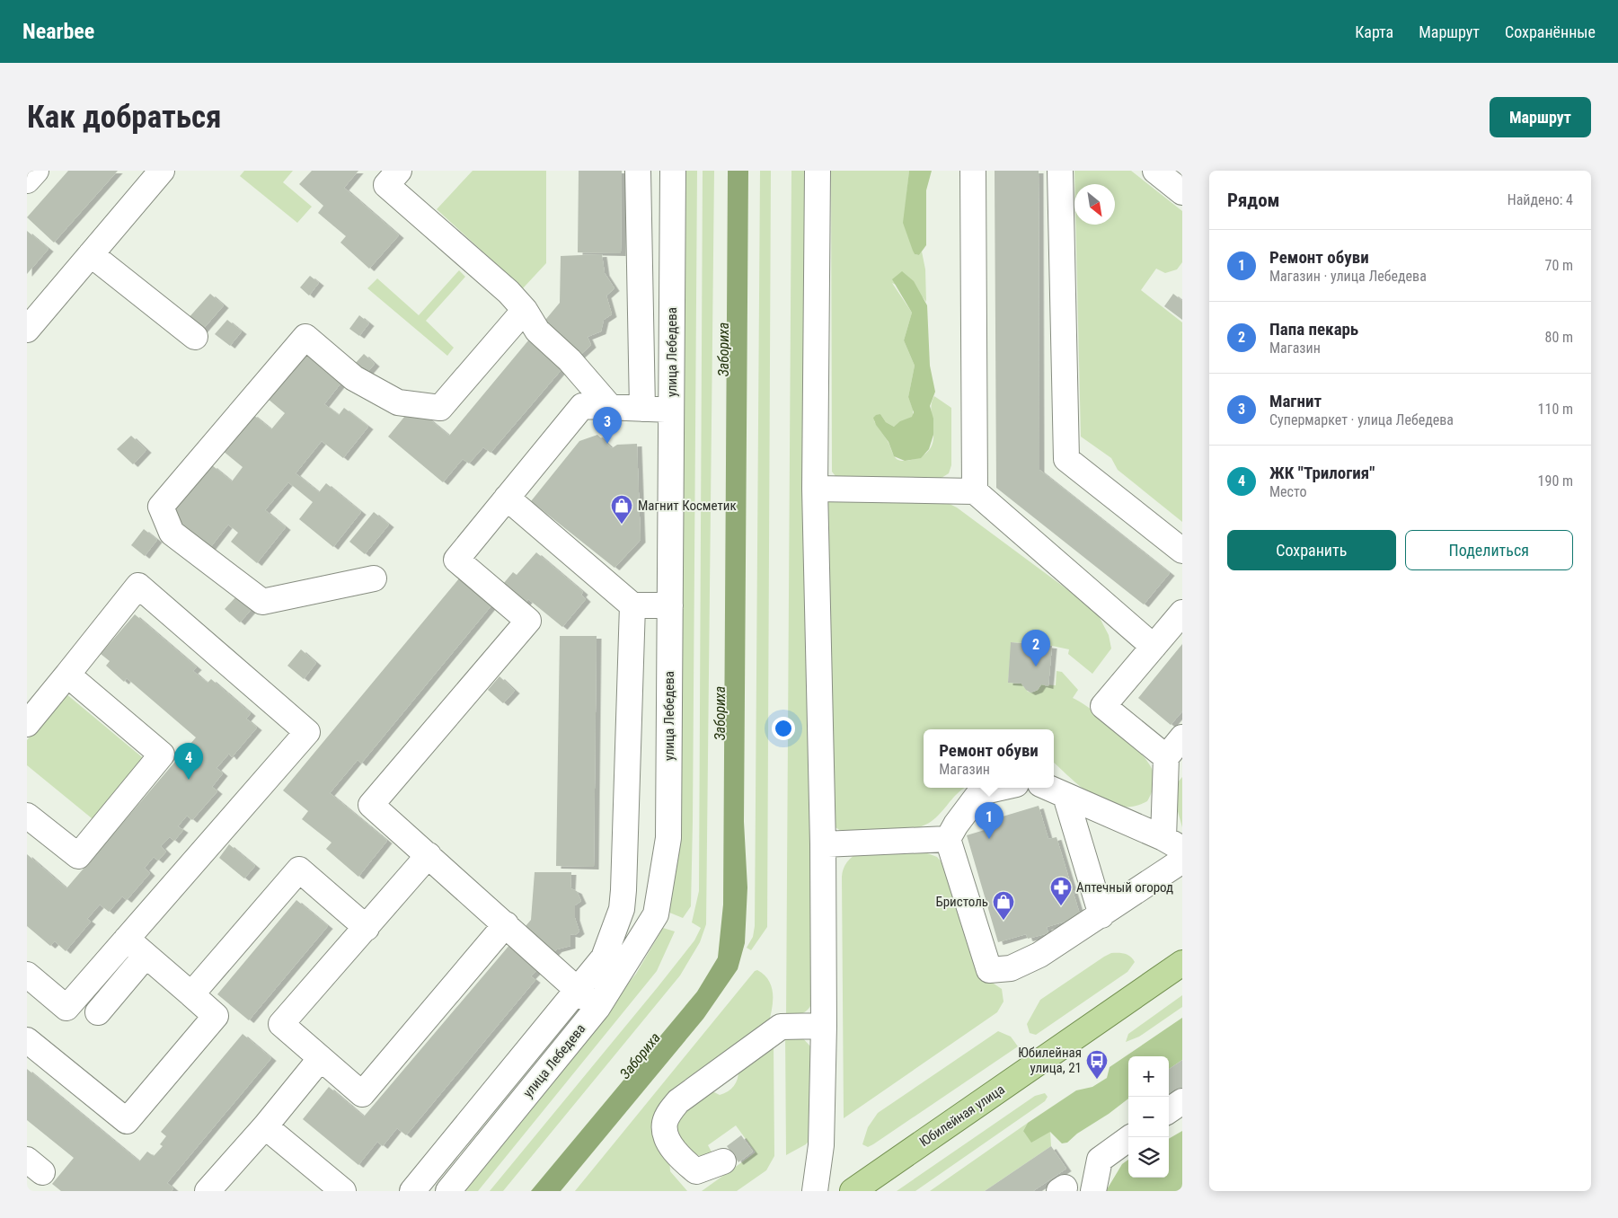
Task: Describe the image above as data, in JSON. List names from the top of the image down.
{
  "streets": {
    "main road": ["Юбилейная улица"],
    "street": ["улица Лебедева"]
  },
  "water": ["Забориха"],
  "places": {
    "shop": ["Магнит Косметик", "Бристоль"],
    "pharmacy": ["Аптечный огород"],
    "bus stop": ["Юбилейная улица, 21"]
  },
  "north": "bottom right",
  "page": {
    "header": "Nearbee",
    "nav": ["Карта", "Маршрут", "Сохранённые"],
    "buttons": [
      "Маршрут",
      ["Сохранить", "Поделиться"]
    ],
    "title": "Как добраться",
    "heading": ["Рядом", "Найдено: 4"],
    "list": [
      {
        "mark": "1",
        "name": "Ремонт обуви",
        "note": "Магазин · улица Лебедева",
        "value": "70 m"
      },
      {
        "mark": "2",
        "name": "Папа пекарь",
        "note": "Магазин",
        "value": "80 m"
      },
      {
        "mark": "3",
        "name": "Магнит",
        "note": "Супермаркет · улица Лебедева",
        "value": "110 m"
      },
      {
        "mark": "4",
        "name": "ЖК \"Трилогия\"",
        "note": "Место",
        "value": "190 m"
      }
    ],
    "pins": [
      "3",
      "2",
      "4",
      "1"
    ],
    "popup": ["Ремонт обуви", "Магазин"],
    "map_buttons": ["+", "−"]
  }
}
